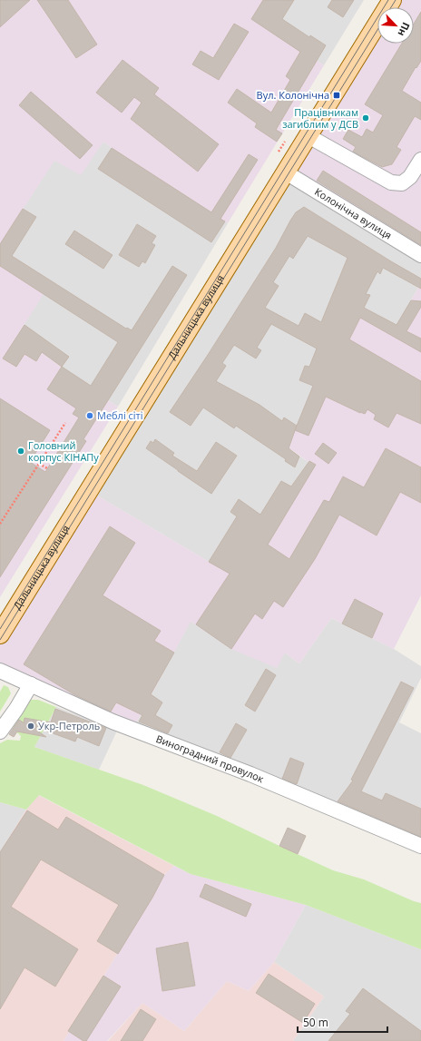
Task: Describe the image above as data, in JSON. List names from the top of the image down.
{
  "streets": {
    "main road": ["Дальницька вулиця"],
    "street": ["Колонічна вулиця", "Виноградний провулок"]
  },
  "crossings": [
    ["Колонічна вулиця", "Дальницька вулиця"]
  ],
  "places": {
    "transit": ["Вул. Колонічна"],
    "other": [
      "Працівникам загиблим у ДСВ",
      "Меблі сіті",
      "Головний корпус КІНАПу",
      "Укр-Петроль"
    ]
  },
  "scale_bar": "50 m",
  "north": "bottom right"
}
